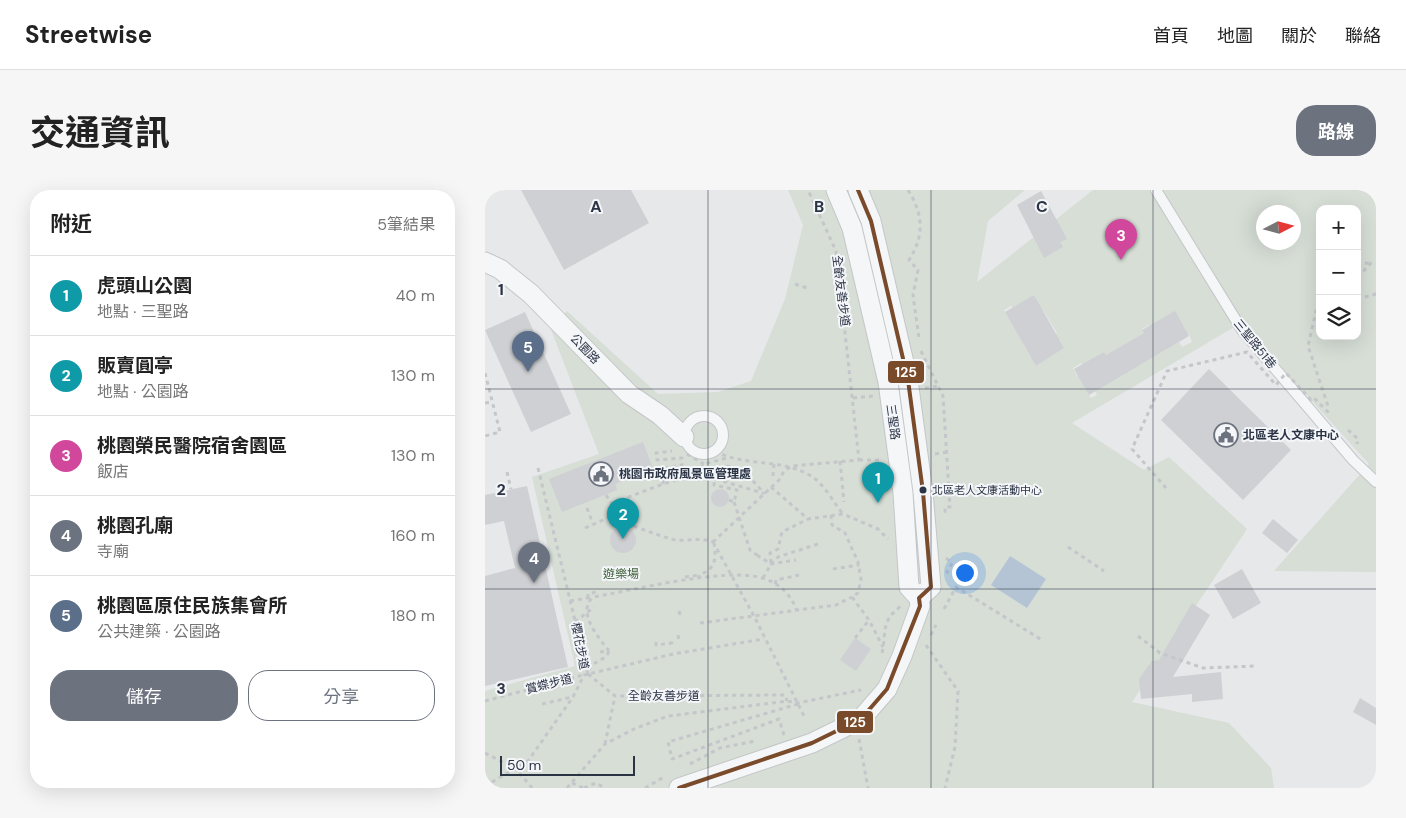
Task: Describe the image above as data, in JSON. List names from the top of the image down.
{
  "streets": {
    "street": ["公園路", "三聖路"],
    "lane": ["三聖路51巷"],
    "path": ["全齡友善步道", "櫻花步道", "賞蝶步道"]
  },
  "crossings": [
    ["全齡友善步道", "櫻花步道"],
    ["全齡友善步道", "賞蝶步道"],
    ["櫻花步道", "賞蝶步道"]
  ],
  "parks": ["遊樂場"],
  "places": {
    "public building": ["北區老人文康中心", "桃園市政府風景區管理處"],
    "other": ["北區老人文康活動中心"]
  },
  "lines": ["transit line 125"],
  "scale_bar": "50 m",
  "north": "right",
  "page": {
    "header": "Streetwise",
    "nav": [
      "首頁",
      "地圖",
      "關於",
      "聯絡"
    ],
    "title": "交通資訊",
    "buttons": [
      "路線",
      ["儲存", "分享"]
    ],
    "heading": ["附近", "5筆結果"],
    "map_buttons": ["+", "−"],
    "pins": [
      "3",
      "5",
      "1",
      "2",
      "4"
    ],
    "list": [
      {
        "mark": "1",
        "name": "虎頭山公園",
        "note": "地點 · 三聖路",
        "value": "40 m"
      },
      {
        "mark": "2",
        "name": "販賣圓亭",
        "note": "地點 · 公園路",
        "value": "130 m"
      },
      {
        "mark": "3",
        "name": "桃園榮民醫院宿舍園區",
        "note": "飯店",
        "value": "130 m"
      },
      {
        "mark": "4",
        "name": "桃園孔廟",
        "note": "寺廟",
        "value": "160 m"
      },
      {
        "mark": "5",
        "name": "桃園區原住民族集會所",
        "note": "公共建築 · 公園路",
        "value": "180 m"
      }
    ],
    "scale": "50 m"
  },
  "grid": {
    "columns": ["A", "B", "C"],
    "rows": ["1", "2", "3"]
  }
}
